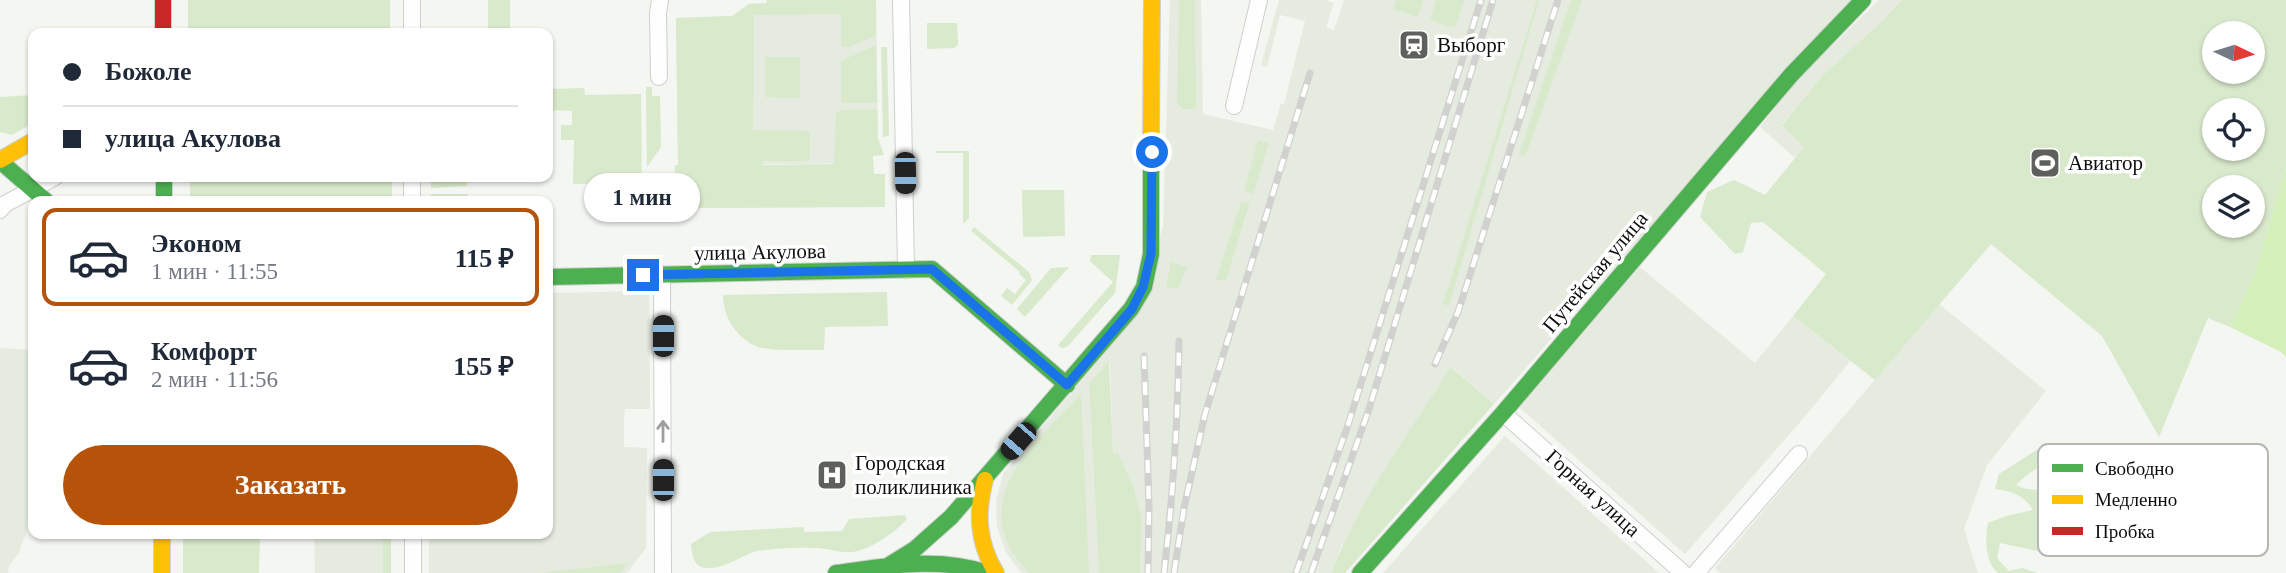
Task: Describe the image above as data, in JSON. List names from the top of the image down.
{
  "streets": {
    "street": ["улица Акулова", "Путейская улица", "Горная улица"]
  },
  "crossings": [
    ["Путейская улица", "Горная улица"]
  ],
  "places": {
    "station": ["Выборг"],
    "sports": ["Авиатор"],
    "hospital": ["Городская поликлиника"]
  },
  "legend": ["Свободно", "Медленно", "Пробка"],
  "north": "right",
  "page": {
    "banner": ["Божоле", "улица Акулова"],
    "bubble": "1 мин",
    "list": [
      {
        "name": "Эконом",
        "note": "1 мин · 11:55",
        "value": "115 ₽"
      },
      {
        "name": "Комфорт",
        "note": "2 мин · 11:56",
        "value": "155 ₽"
      }
    ],
    "buttons": "Заказать"
  }
}
